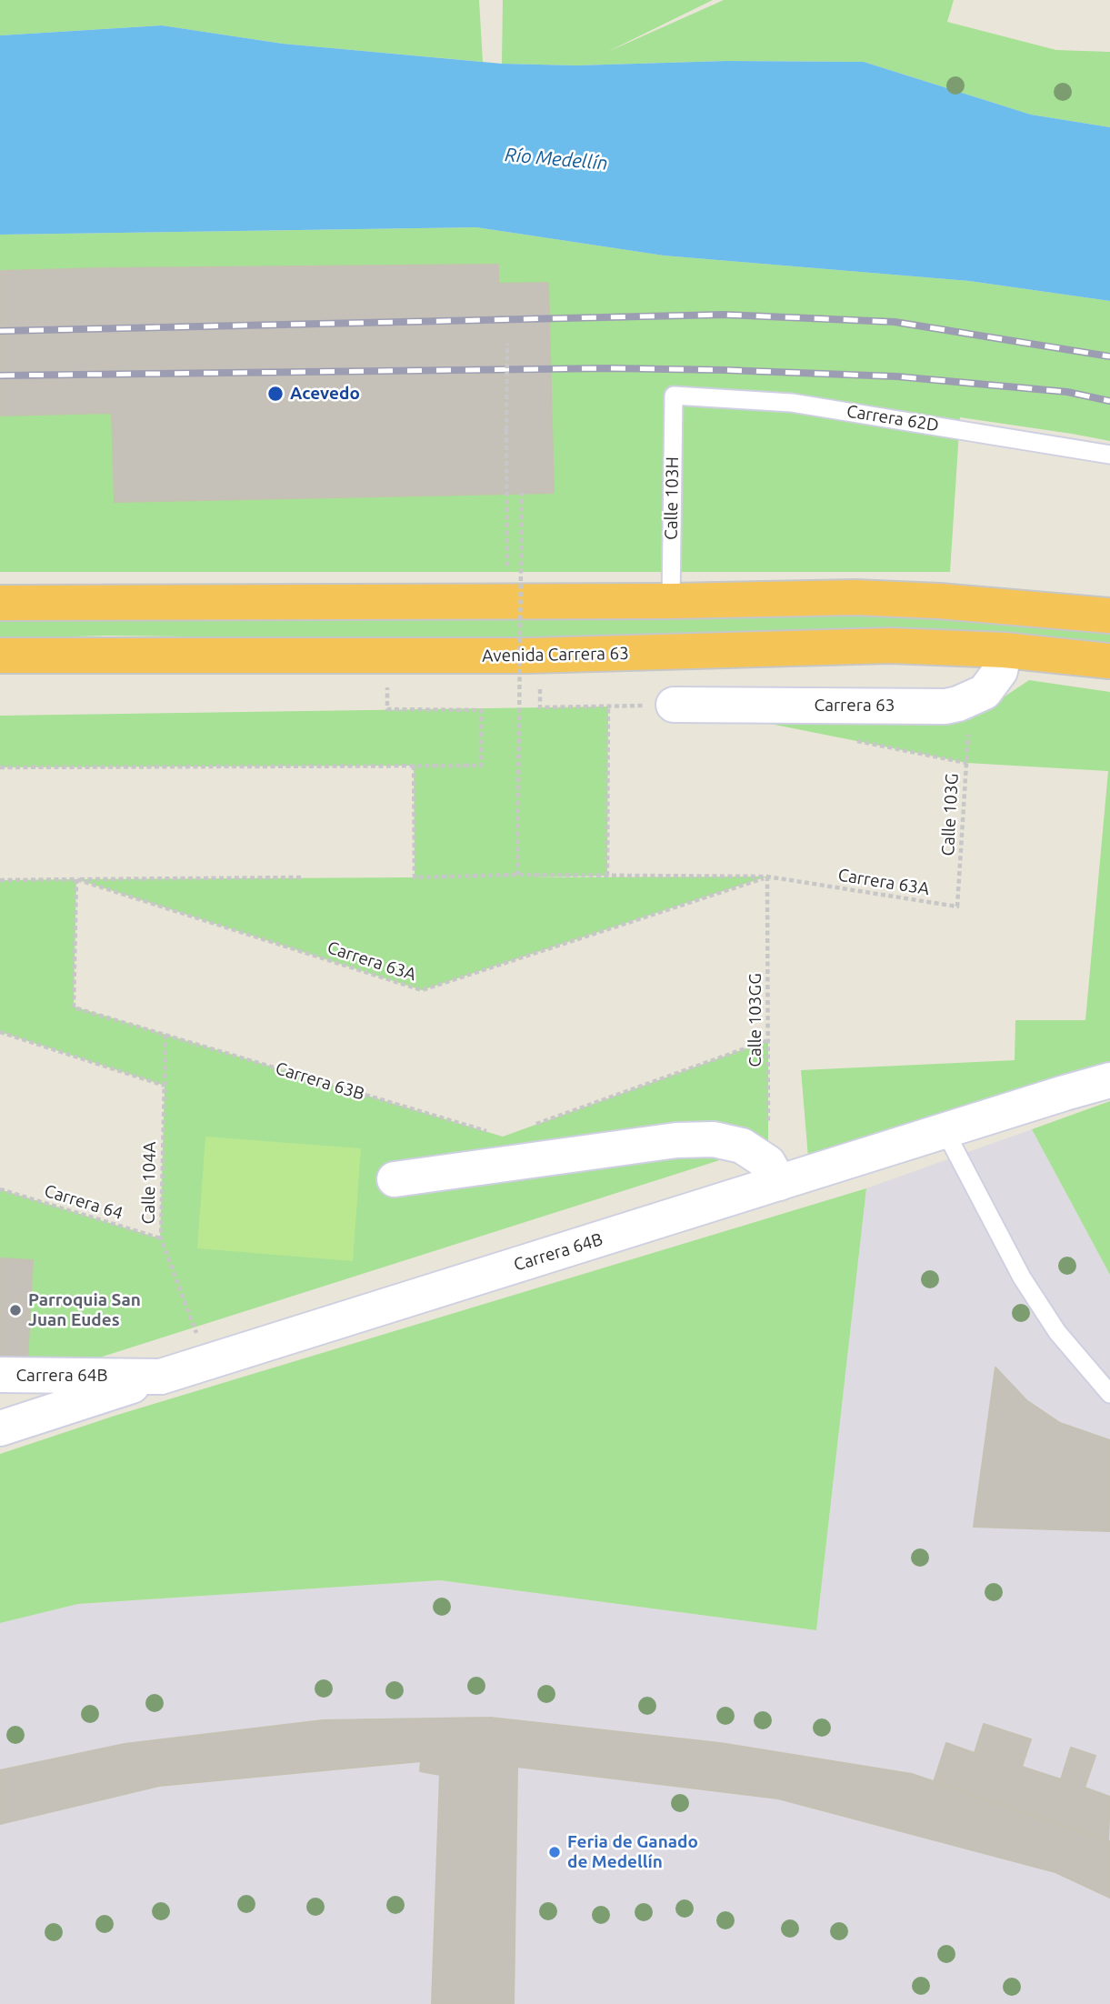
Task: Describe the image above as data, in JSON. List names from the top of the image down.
{
  "streets": {
    "highway": ["Avenida Carrera 63"],
    "main road": ["Carrera 63", "Carrera 64B"],
    "lane": ["Carrera 62D", "Calle 103H"],
    "path": [
      "Calle 103G",
      "Carrera 63A",
      "Calle 103GG",
      "Carrera 63B",
      "Calle 104A",
      "Carrera 64"
    ]
  },
  "crossings": [
    ["Carrera 62D", "Calle 103H"],
    ["Avenida Carrera 63", "Carrera 63"],
    ["Calle 103G", "Carrera 63A"],
    ["Carrera 63A", "Calle 103GG"],
    ["Carrera 63A", "Carrera 63B"],
    ["Calle 103GG", "Carrera 64B"],
    ["Carrera 63B", "Calle 104A"],
    ["Calle 104A", "Carrera 64"],
    ["Calle 104A", "Carrera 64B"]
  ],
  "water": ["Río Medellín"],
  "places": ["Acevedo", "Parroquia San Juan Eudes", "Feria de Ganado de Medellín"]
}
